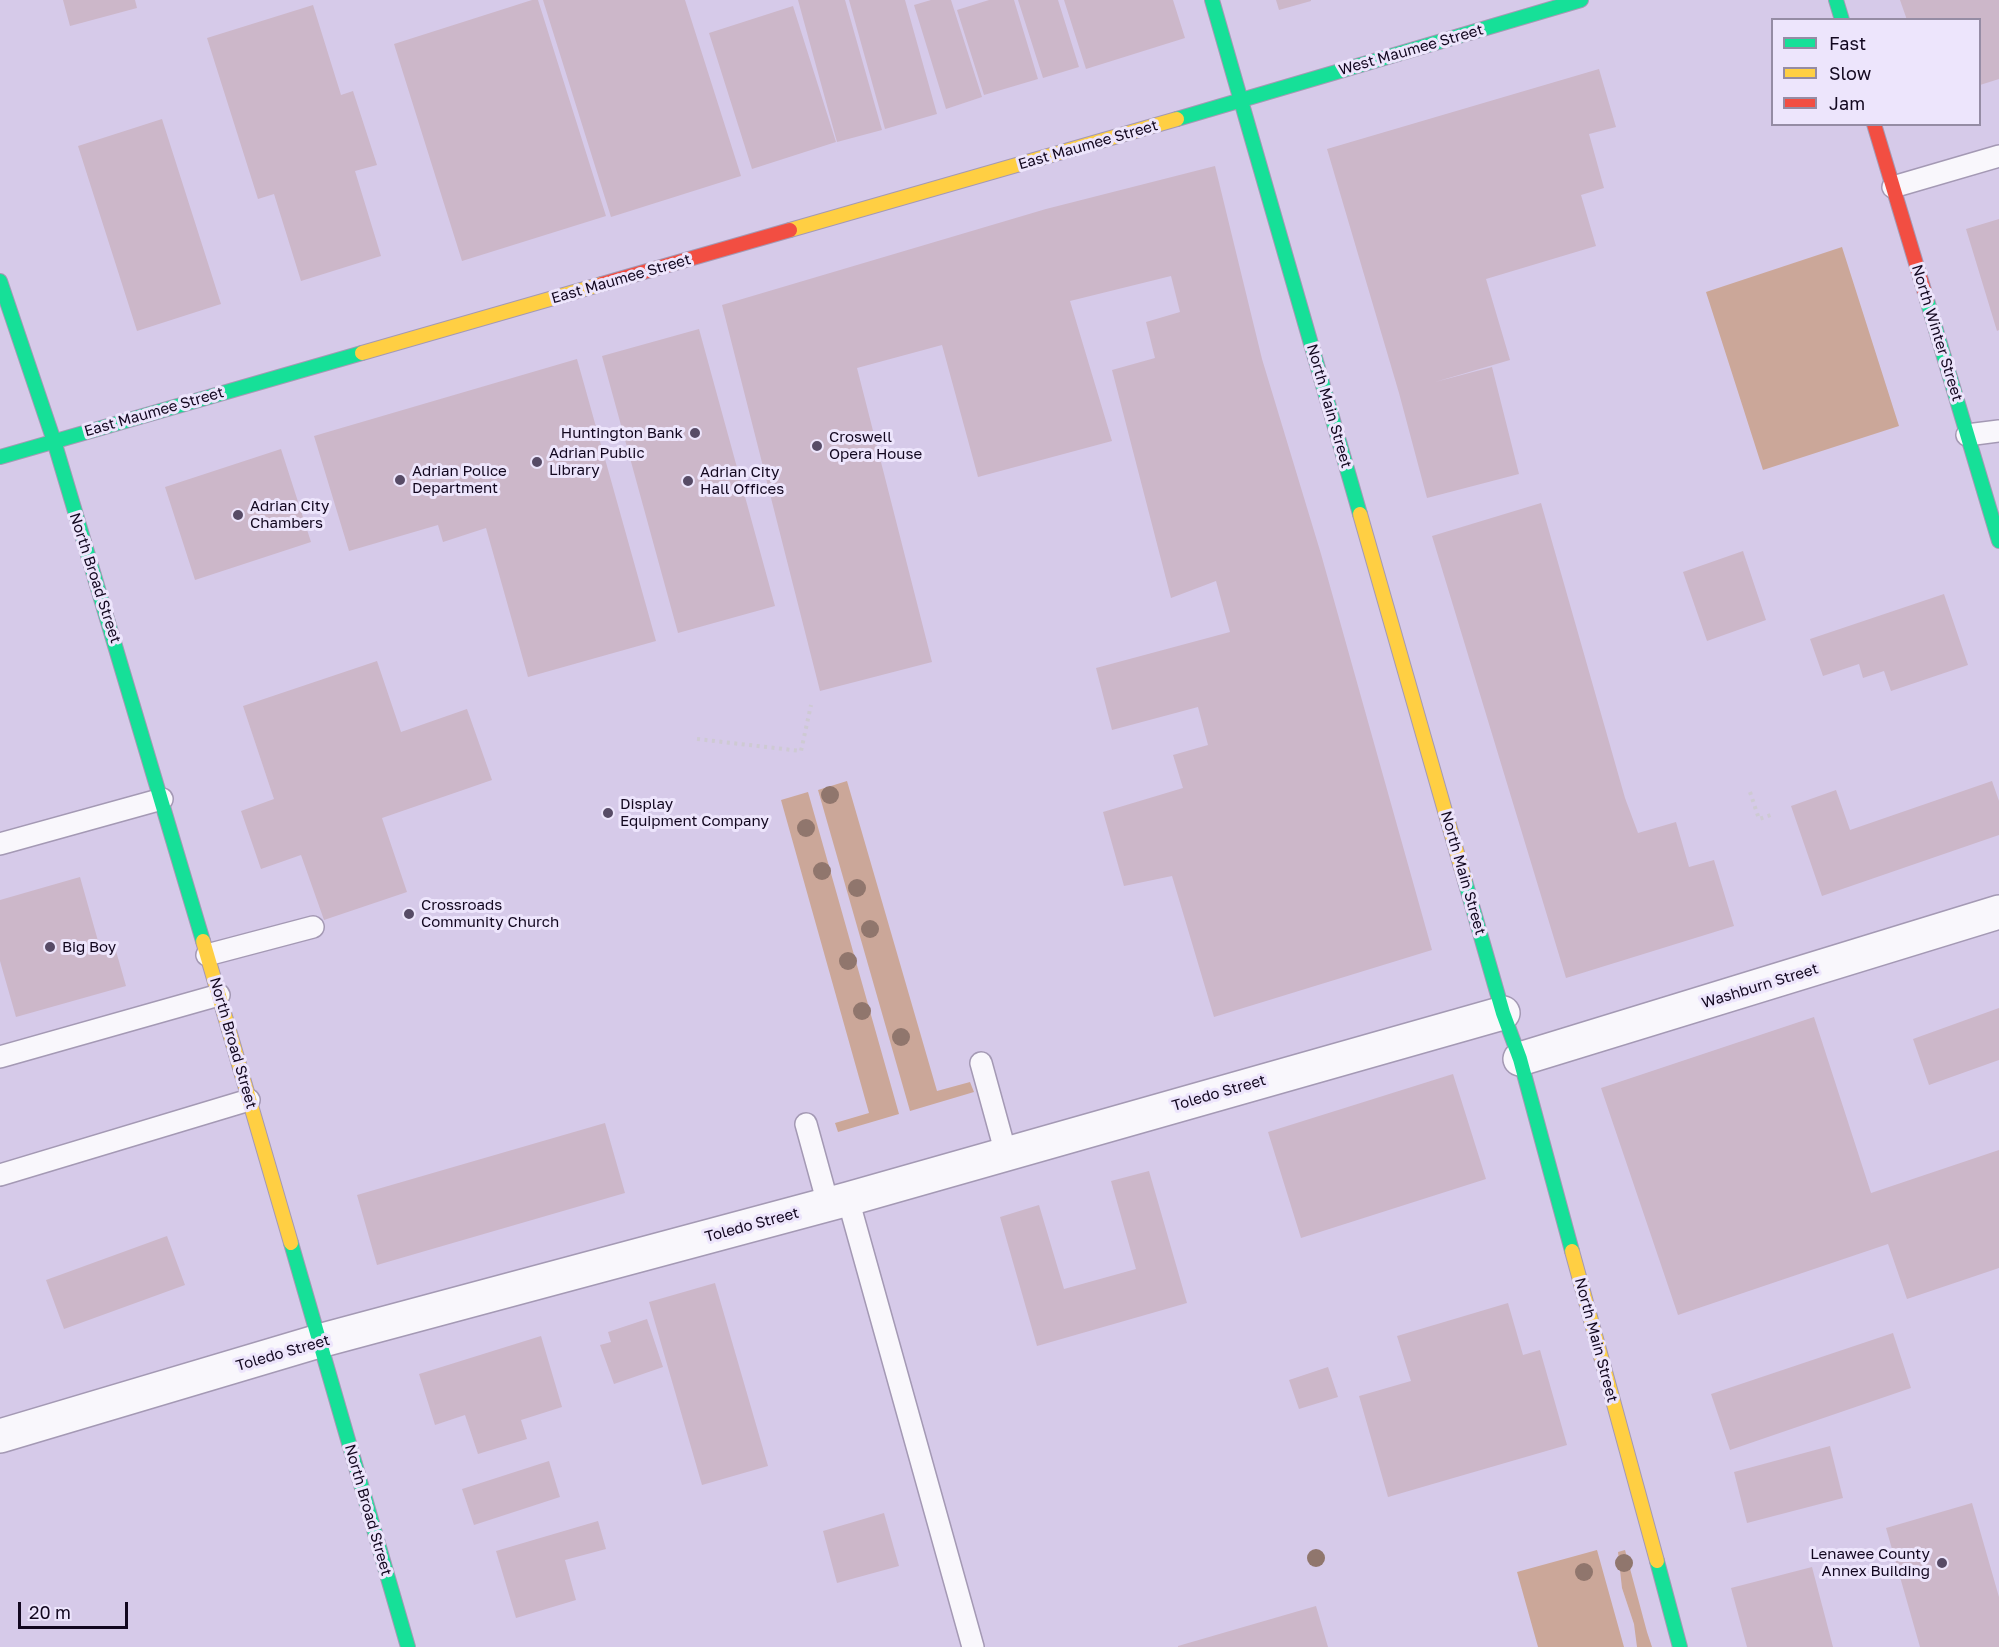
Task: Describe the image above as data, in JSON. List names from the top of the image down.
{
  "streets": {
    "street": [
      "West Maumee Street",
      "East Maumee Street",
      "North Winter Street",
      "North Main Street",
      "North Broad Street",
      "Washburn Street",
      "Toledo Street"
    ]
  },
  "crossings": [
    ["West Maumee Street", "East Maumee Street"],
    ["West Maumee Street", "North Main Street"],
    ["East Maumee Street", "North Main Street"],
    ["East Maumee Street", "North Broad Street"],
    ["North Main Street", "Washburn Street"],
    ["North Main Street", "Toledo Street"],
    ["North Broad Street", "Toledo Street"]
  ],
  "places": [
    "Huntington Bank",
    "Croswell Opera House",
    "Adrian Public Library",
    "Adrian Police Department",
    "Adrian City Hall Offices",
    "Adrian City Chambers",
    "Display Equipment Company",
    "Crossroads Community Church",
    "Big Boy",
    "Lenawee County Annex Building"
  ],
  "legend": ["Fast", "Slow", "Jam"],
  "scale_bar": "20 m"
}
